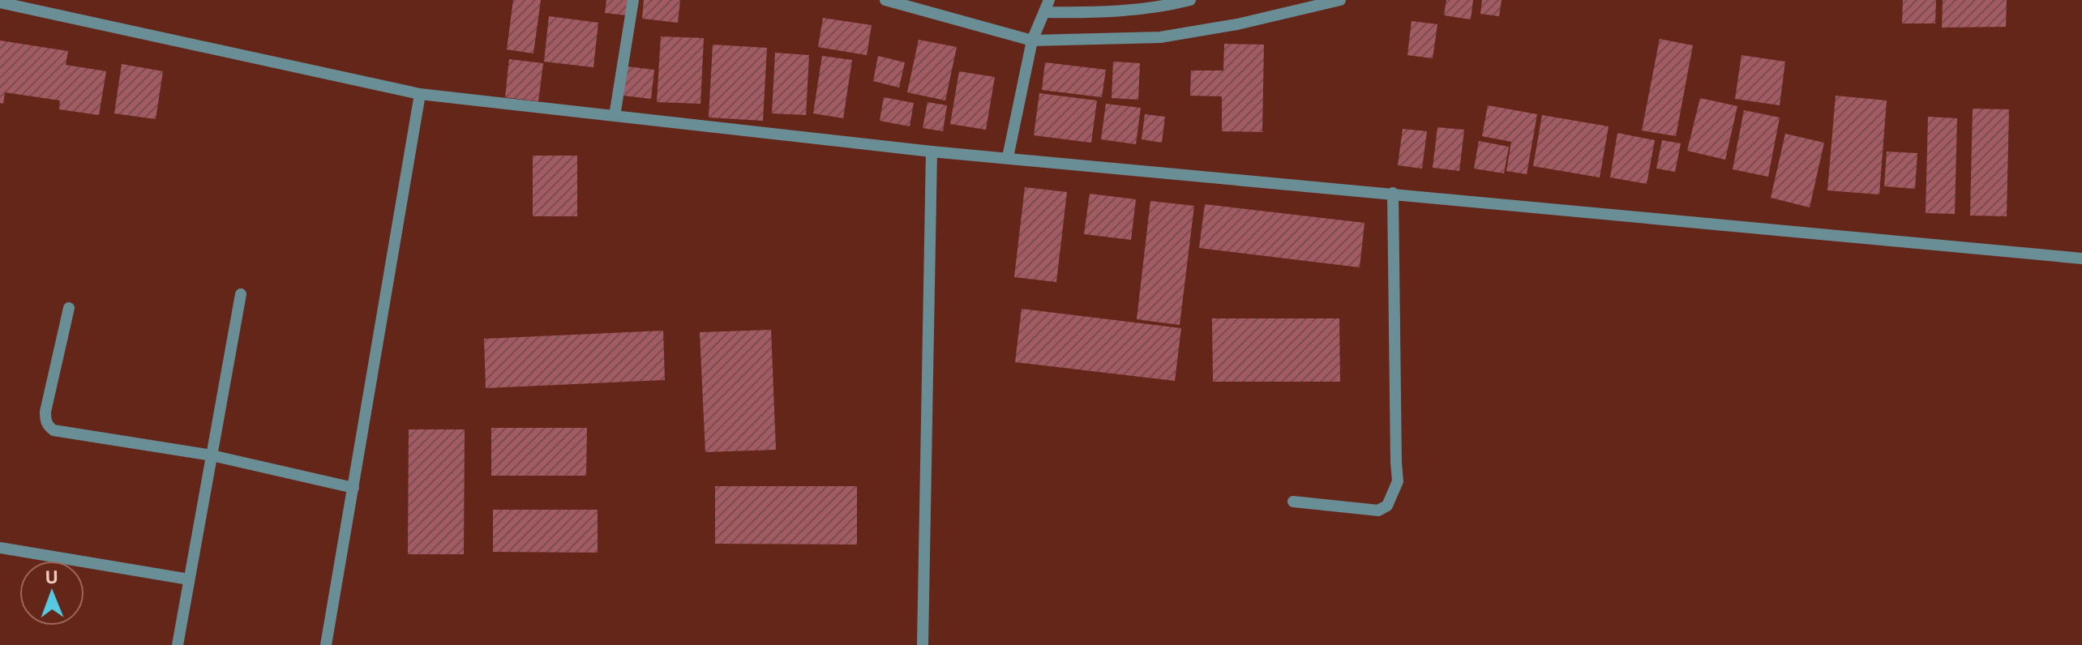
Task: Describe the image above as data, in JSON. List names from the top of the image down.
{
  "north": "top"
}
